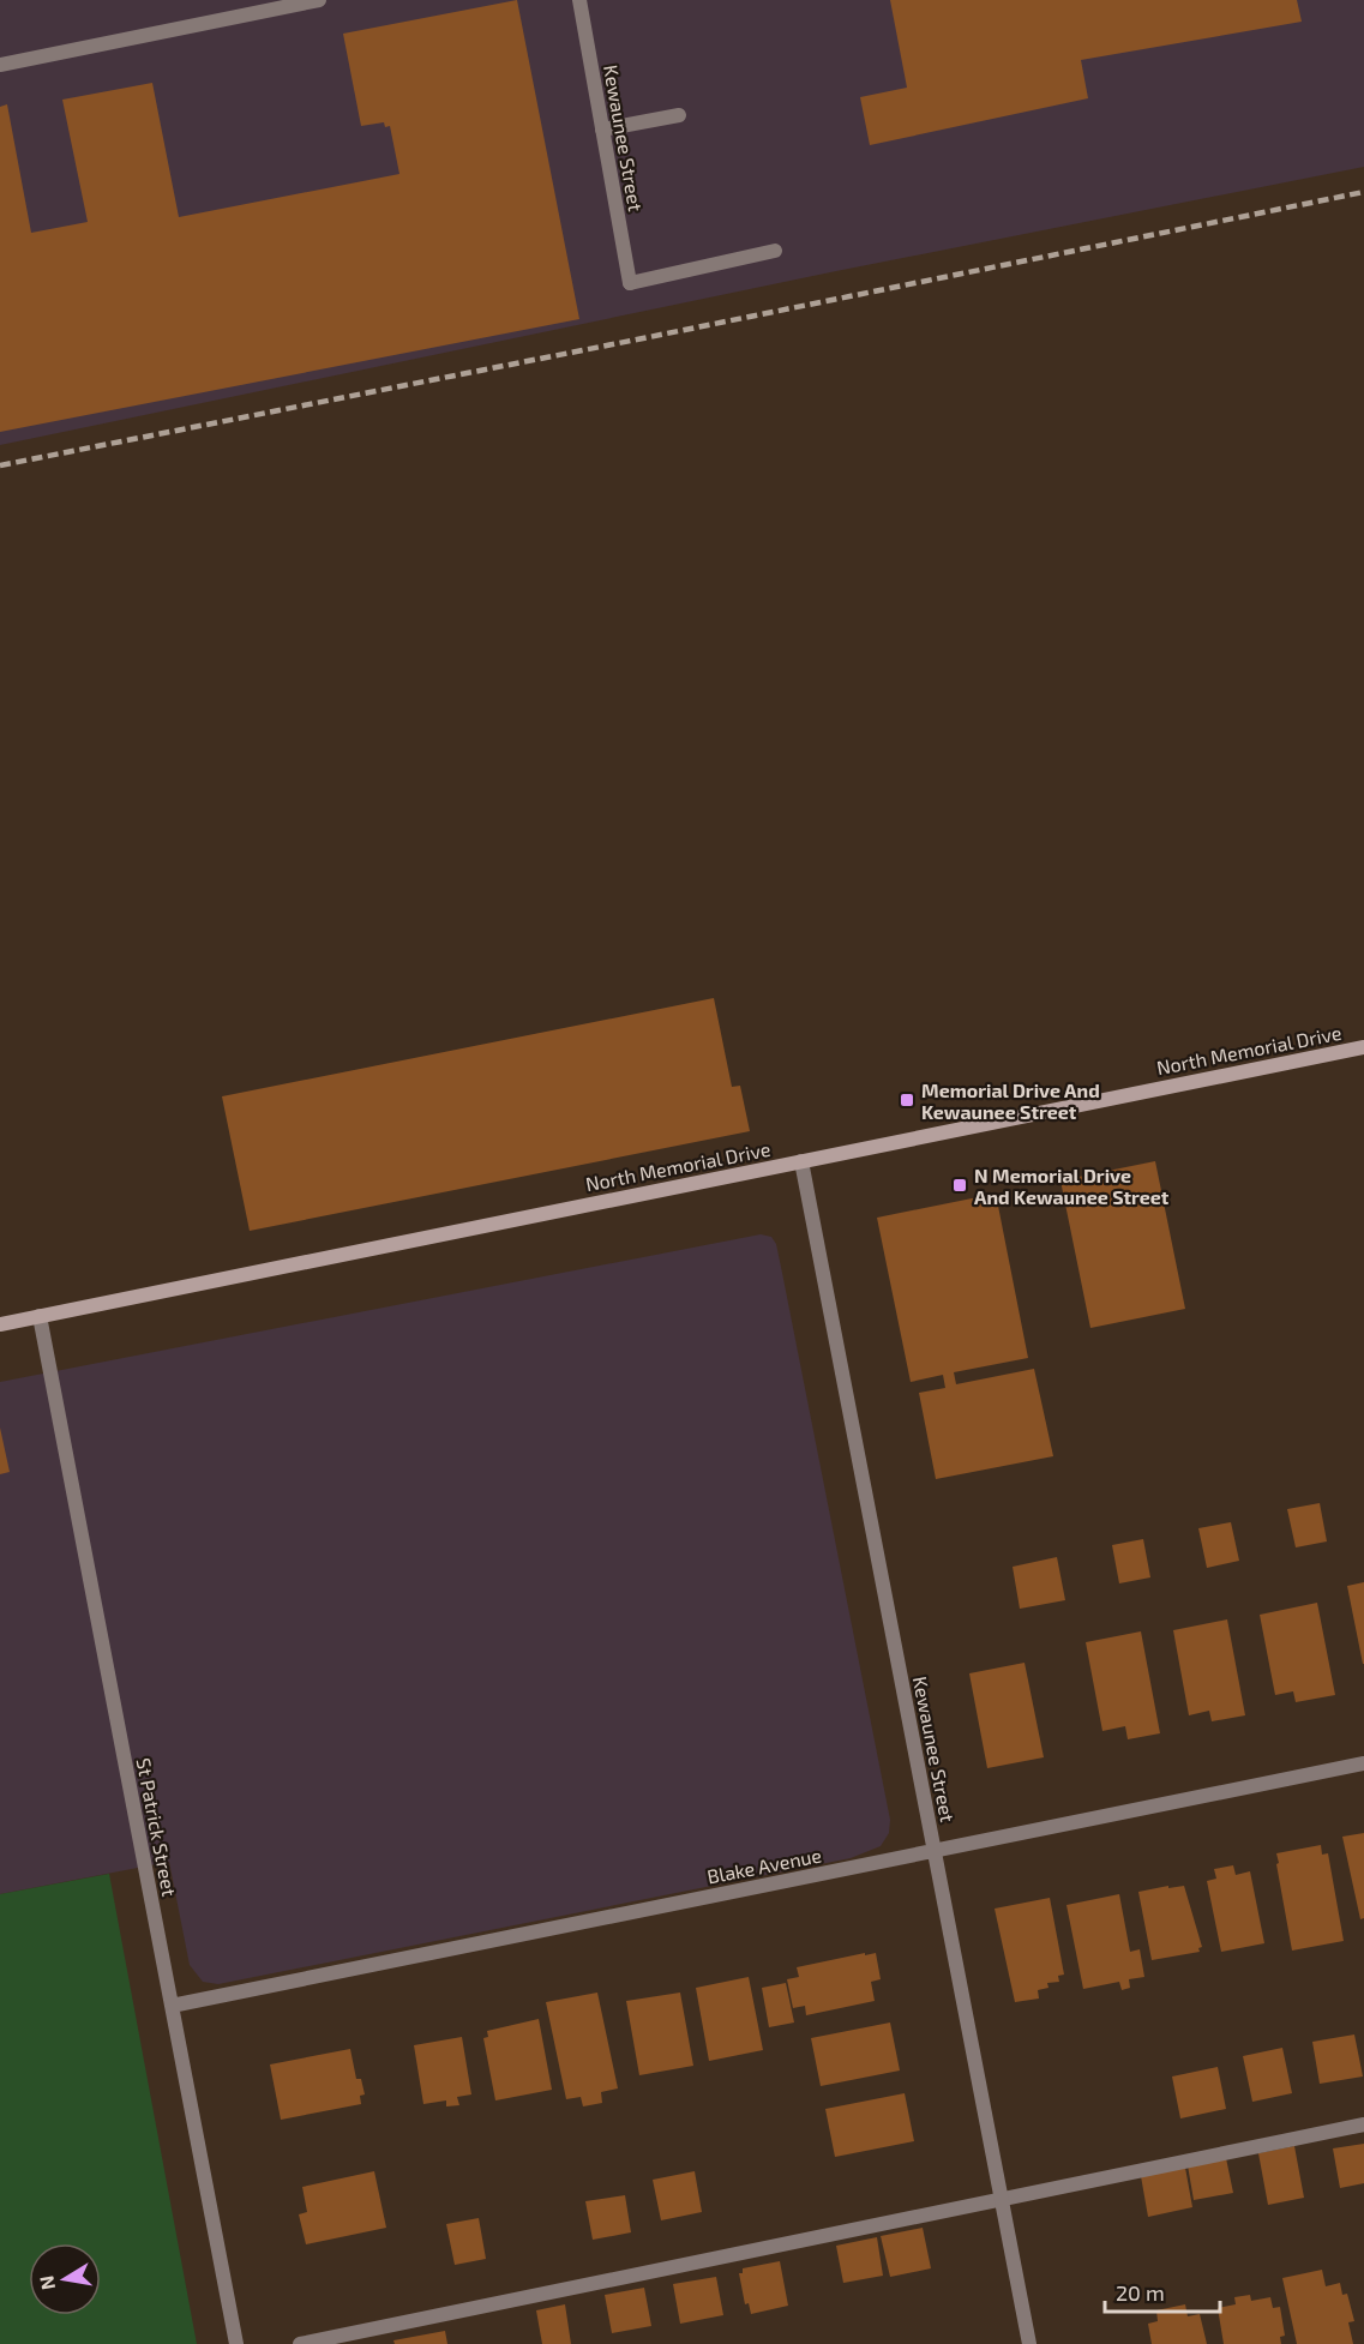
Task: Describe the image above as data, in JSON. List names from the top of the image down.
{
  "streets": {
    "main road": ["North Memorial Drive"],
    "street": ["Kewaunee Street", "St Patrick Street", "Blake Avenue"]
  },
  "crossings": [
    ["Kewaunee Street", "North Memorial Drive"],
    ["Kewaunee Street", "Blake Avenue"],
    ["North Memorial Drive", "St Patrick Street"],
    ["St Patrick Street", "Blake Avenue"]
  ],
  "places": {
    "transit": ["Memorial Drive And Kewaunee Street", "N Memorial Drive And Kewaunee Street"]
  },
  "scale_bar": "20 m",
  "north": "left"
}
